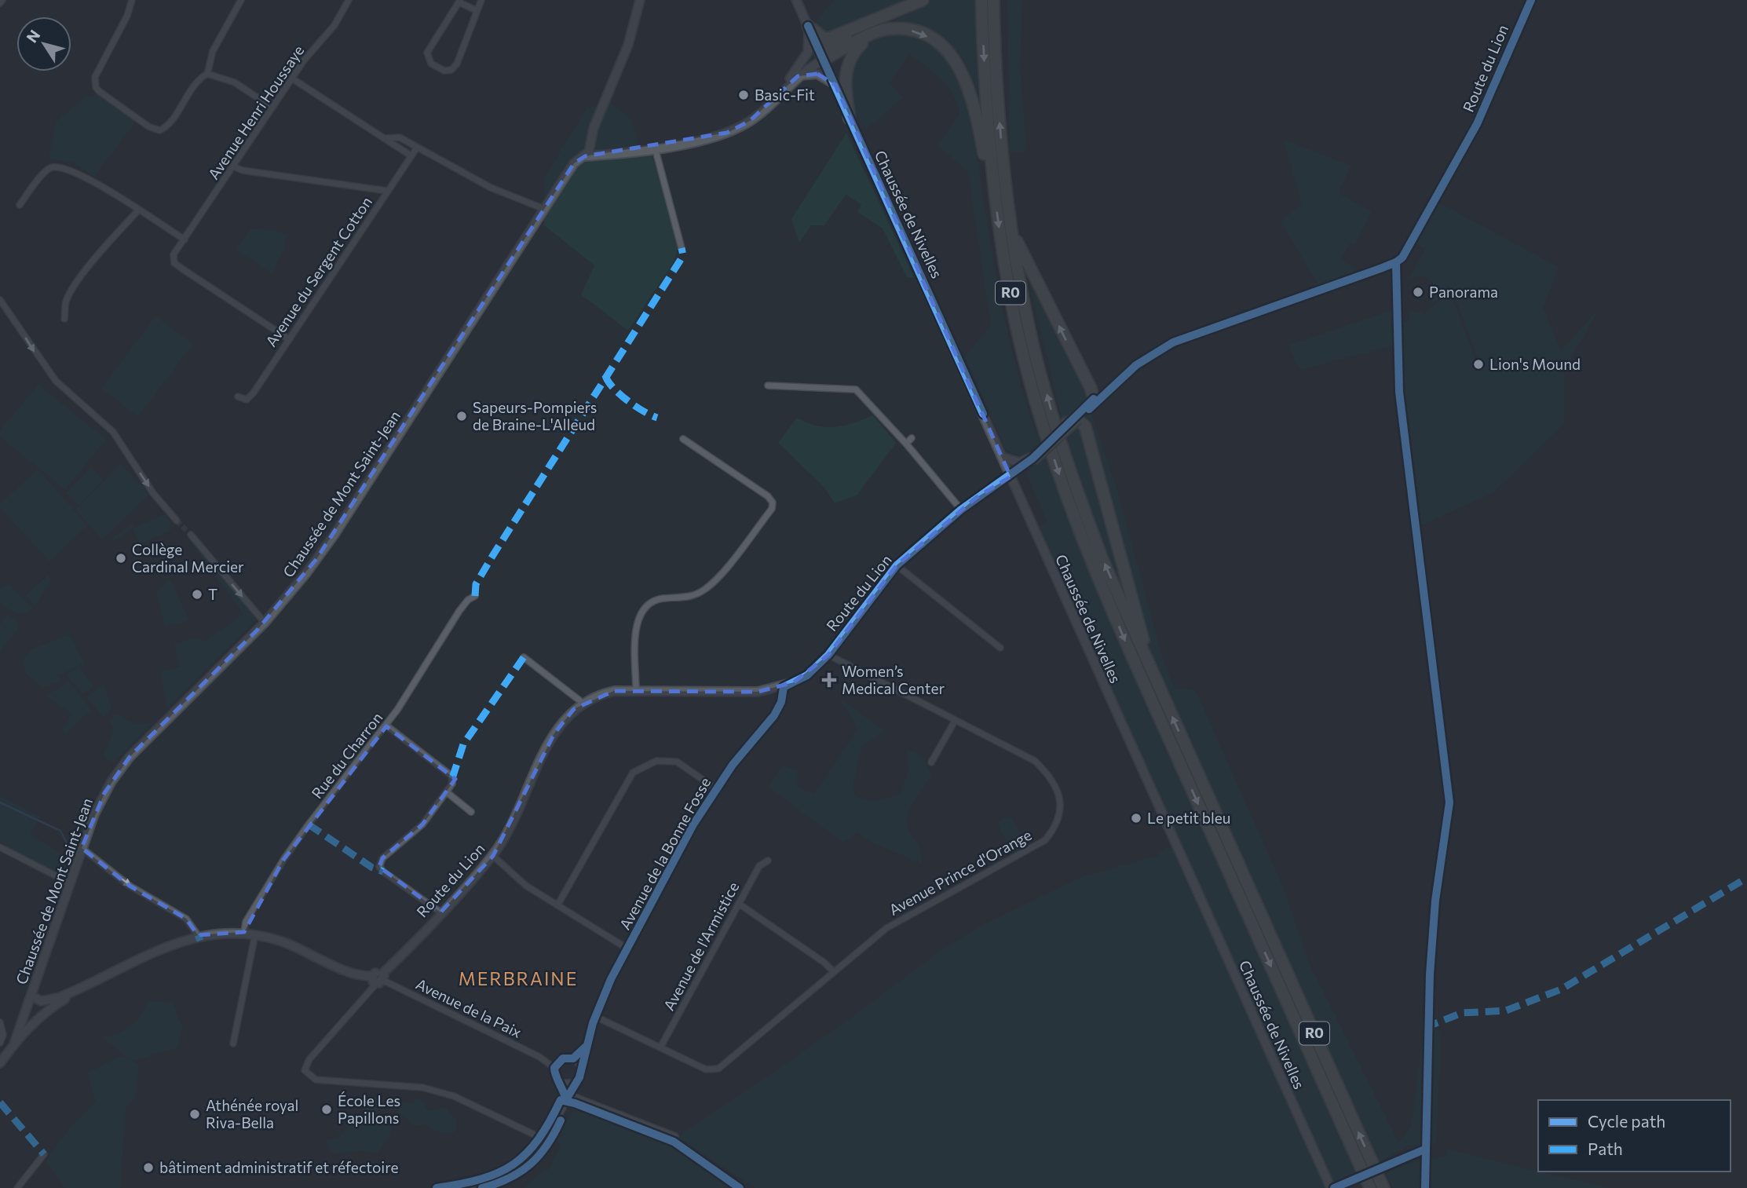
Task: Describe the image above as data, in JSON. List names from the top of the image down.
{
  "streets": {
    "highway": ["R0"],
    "main road": ["Route du Lion", "Chaussée de Nivelles", "Chaussée de Mont Saint-Jean"],
    "street": [
      "Avenue Henri Houssaye",
      "Avenue du Sergent Cotton",
      "Rue du Charron",
      "Avenue de la Bonne Fosse",
      "Avenue Prince d'Orange",
      "Avenue de l'Armistice",
      "Avenue de la Paix"
    ]
  },
  "crossings": [
    ["Route du Lion", "Chaussée de Nivelles"],
    ["Route du Lion", "Avenue de la Bonne Fosse"],
    ["Route du Lion", "Avenue Prince d'Orange"],
    ["Route du Lion", "Avenue de la Paix"],
    ["Avenue Henri Houssaye", "Avenue du Sergent Cotton"],
    ["Avenue de la Bonne Fosse", "Avenue Prince d'Orange"],
    ["Avenue de la Bonne Fosse", "Avenue de la Paix"],
    ["Avenue Prince d'Orange", "Avenue de l'Armistice"]
  ],
  "districts": ["MERBRAINE"],
  "places": {
    "other": [
      "Basic-Fit",
      "Panorama",
      "Lion's Mound",
      "Sapeurs-Pompiers de Braine-L'Alleud",
      "Collège Cardinal Mercier",
      "T",
      "Le petit bleu",
      "École Les Papillons",
      "Athénée royal Riva-Bella",
      "bâtiment administratif et réfectoire"
    ],
    "health": ["Women’s Medical Center"]
  },
  "legend": ["Cycle path", "Path"],
  "north": "top left"
}
